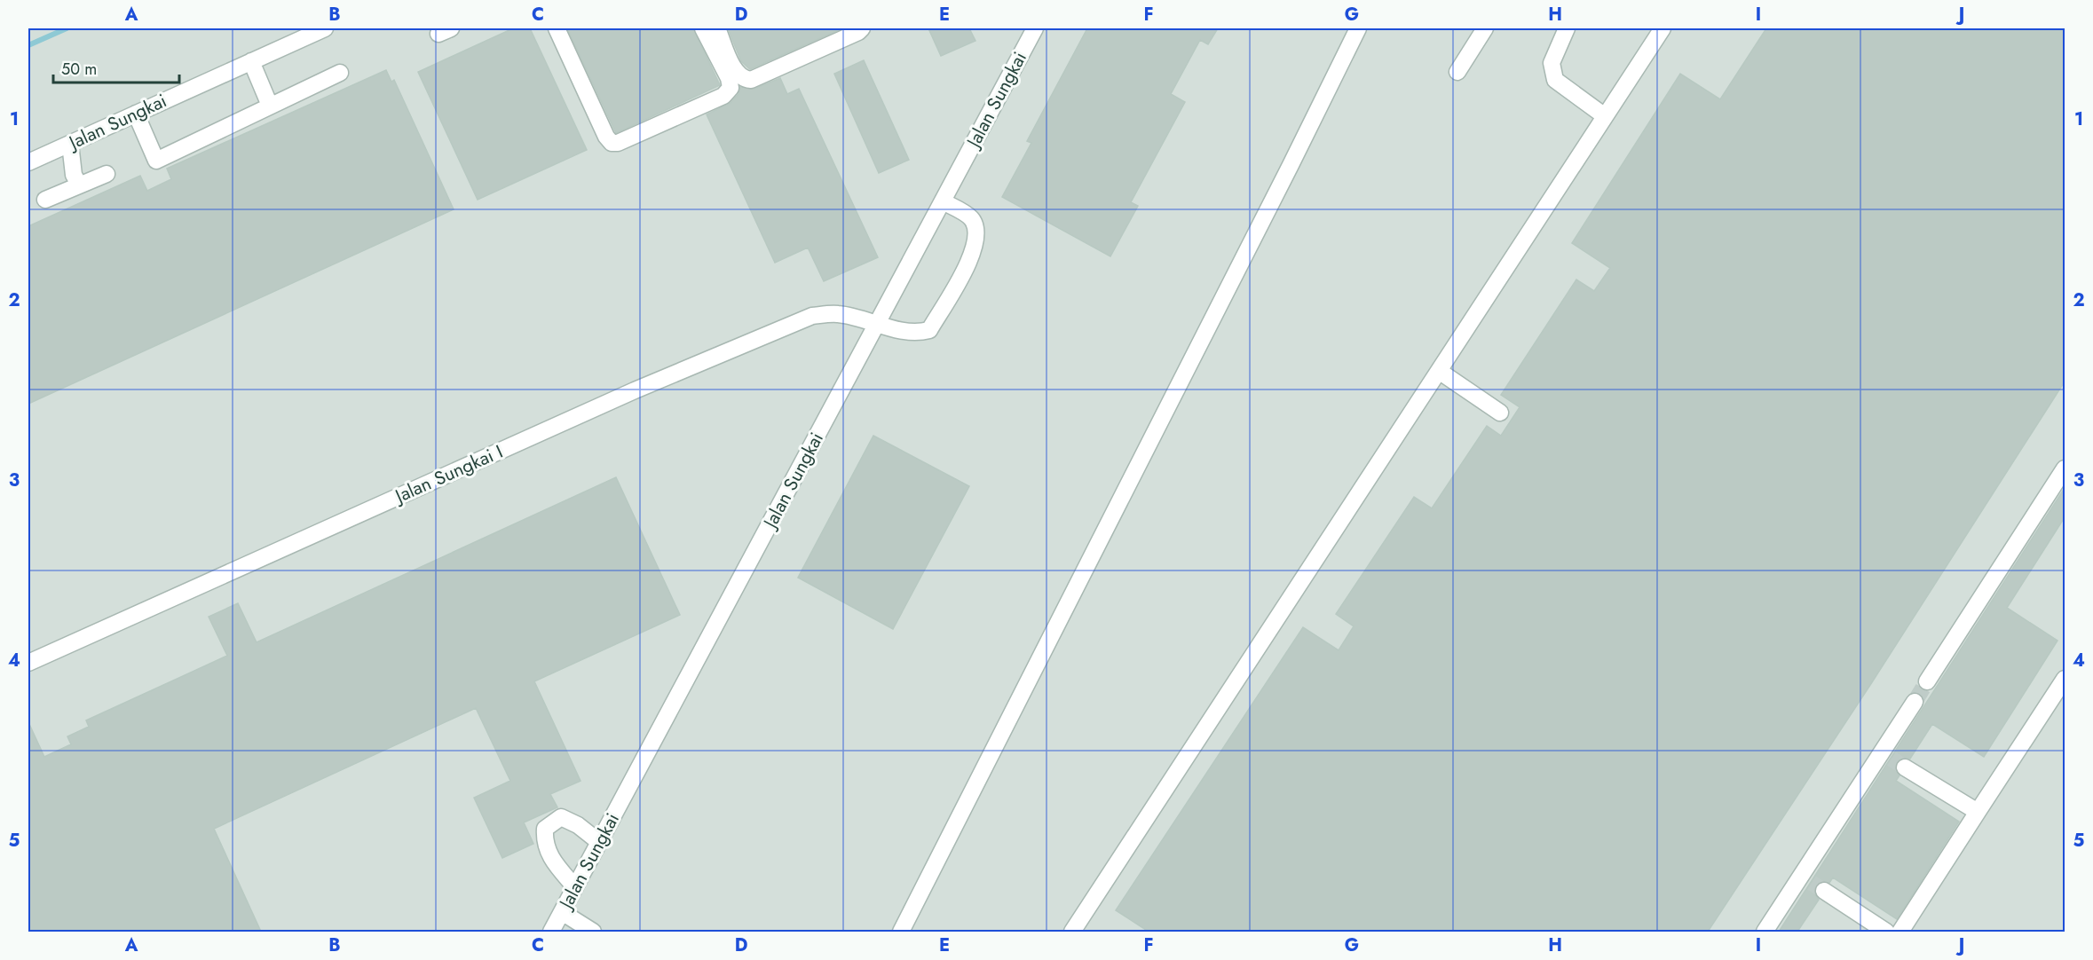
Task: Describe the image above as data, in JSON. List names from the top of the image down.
{
  "streets": {
    "street": ["Jalan Sungkai", "Jalan Sungkai I"]
  },
  "crossings": [
    ["Jalan Sungkai", "Jalan Sungkai I"]
  ],
  "scale_bar": "50 m",
  "grid": {
    "columns": [
      "A",
      "B",
      "C",
      "D",
      "E",
      "F",
      "G",
      "H",
      "I",
      "J"
    ],
    "rows": [
      "1",
      "2",
      "3",
      "4",
      "5"
    ]
  }
}
